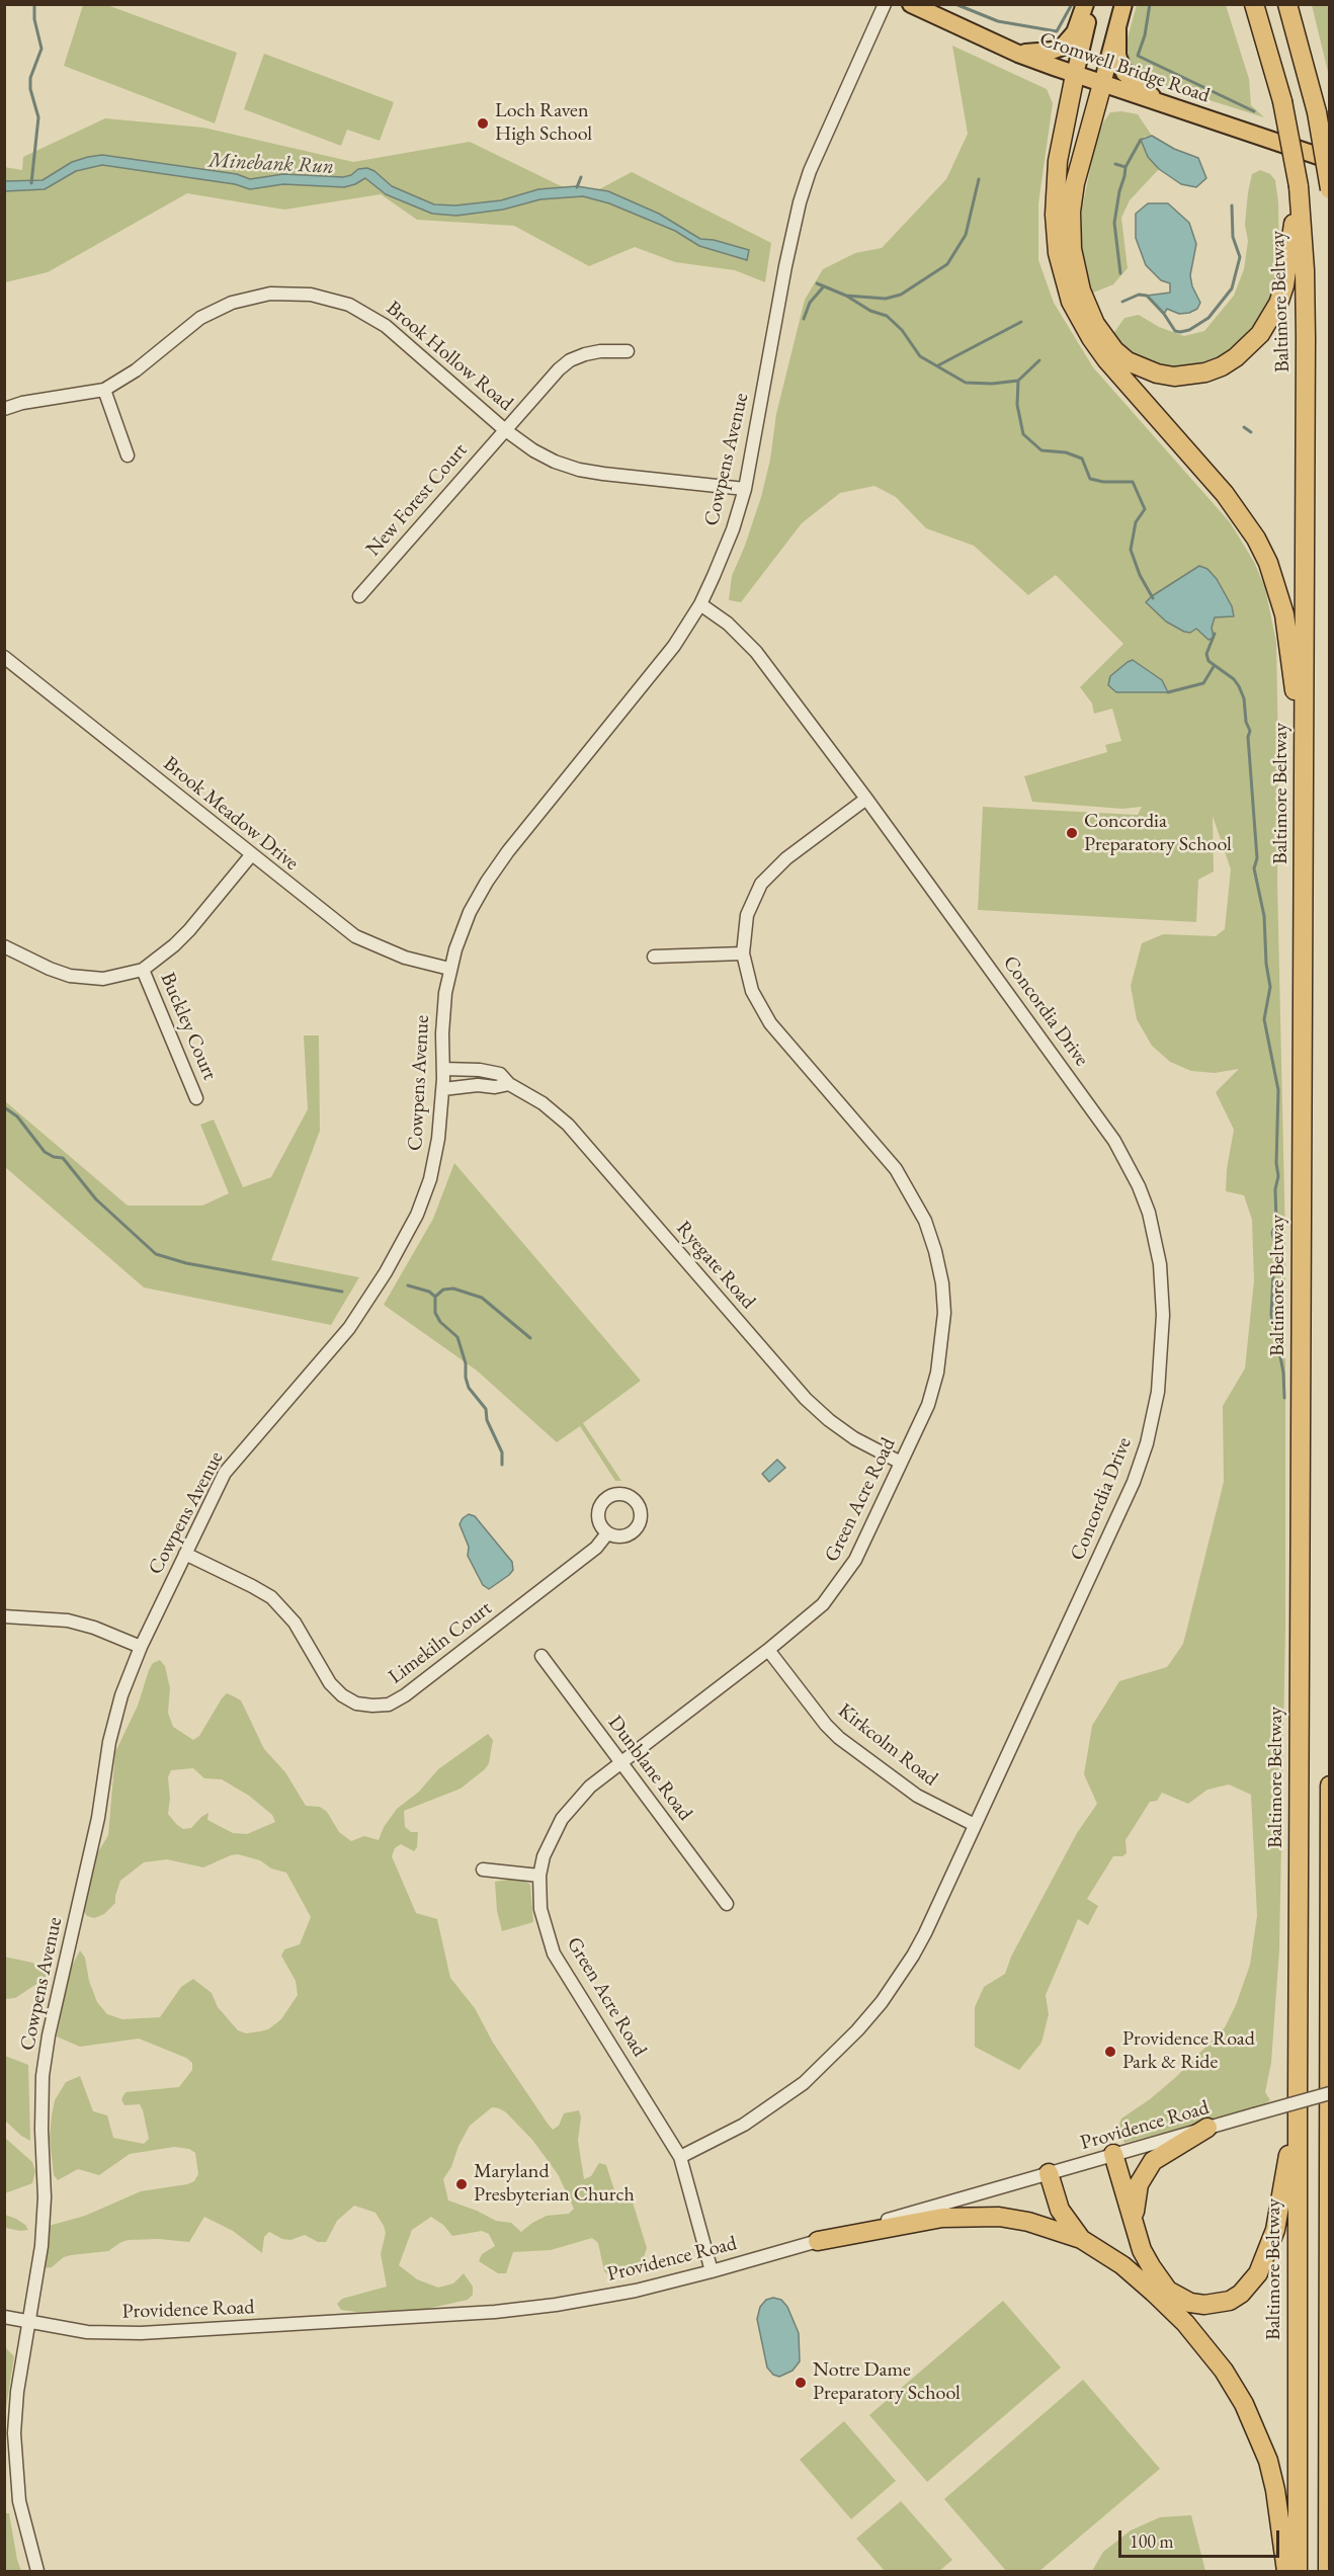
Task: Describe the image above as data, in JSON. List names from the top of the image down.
{
  "streets": {
    "highway": ["Baltimore Beltway"],
    "main road": ["Cromwell Bridge Road"],
    "street": [
      "Brook Hollow Road",
      "Cowpens Avenue",
      "New Forest Court",
      "Brook Meadow Drive",
      "Concordia Drive",
      "Buckley Court",
      "Ryegate Road",
      "Green Acre Road",
      "Limekiln Court",
      "Kirkcolm Road",
      "Dunblane Road",
      "Providence Road"
    ]
  },
  "crossings": [
    ["Brook Hollow Road", "Cowpens Avenue"],
    ["Brook Hollow Road", "New Forest Court"],
    ["Cowpens Avenue", "Brook Meadow Drive"],
    ["Cowpens Avenue", "Concordia Drive"],
    ["Cowpens Avenue", "Ryegate Road"],
    ["Cowpens Avenue", "Limekiln Court"],
    ["Cowpens Avenue", "Providence Road"],
    ["Concordia Drive", "Green Acre Road"],
    ["Concordia Drive", "Kirkcolm Road"],
    ["Ryegate Road", "Green Acre Road"],
    ["Green Acre Road", "Kirkcolm Road"],
    ["Green Acre Road", "Dunblane Road"],
    ["Green Acre Road", "Providence Road"]
  ],
  "water": ["Minebank Run"],
  "places": [
    "Loch Raven High School",
    "Concordia Preparatory School",
    "Providence Road Park & Ride",
    "Maryland Presbyterian Church",
    "Notre Dame Preparatory School"
  ],
  "scale_bar": "100 m"
}
